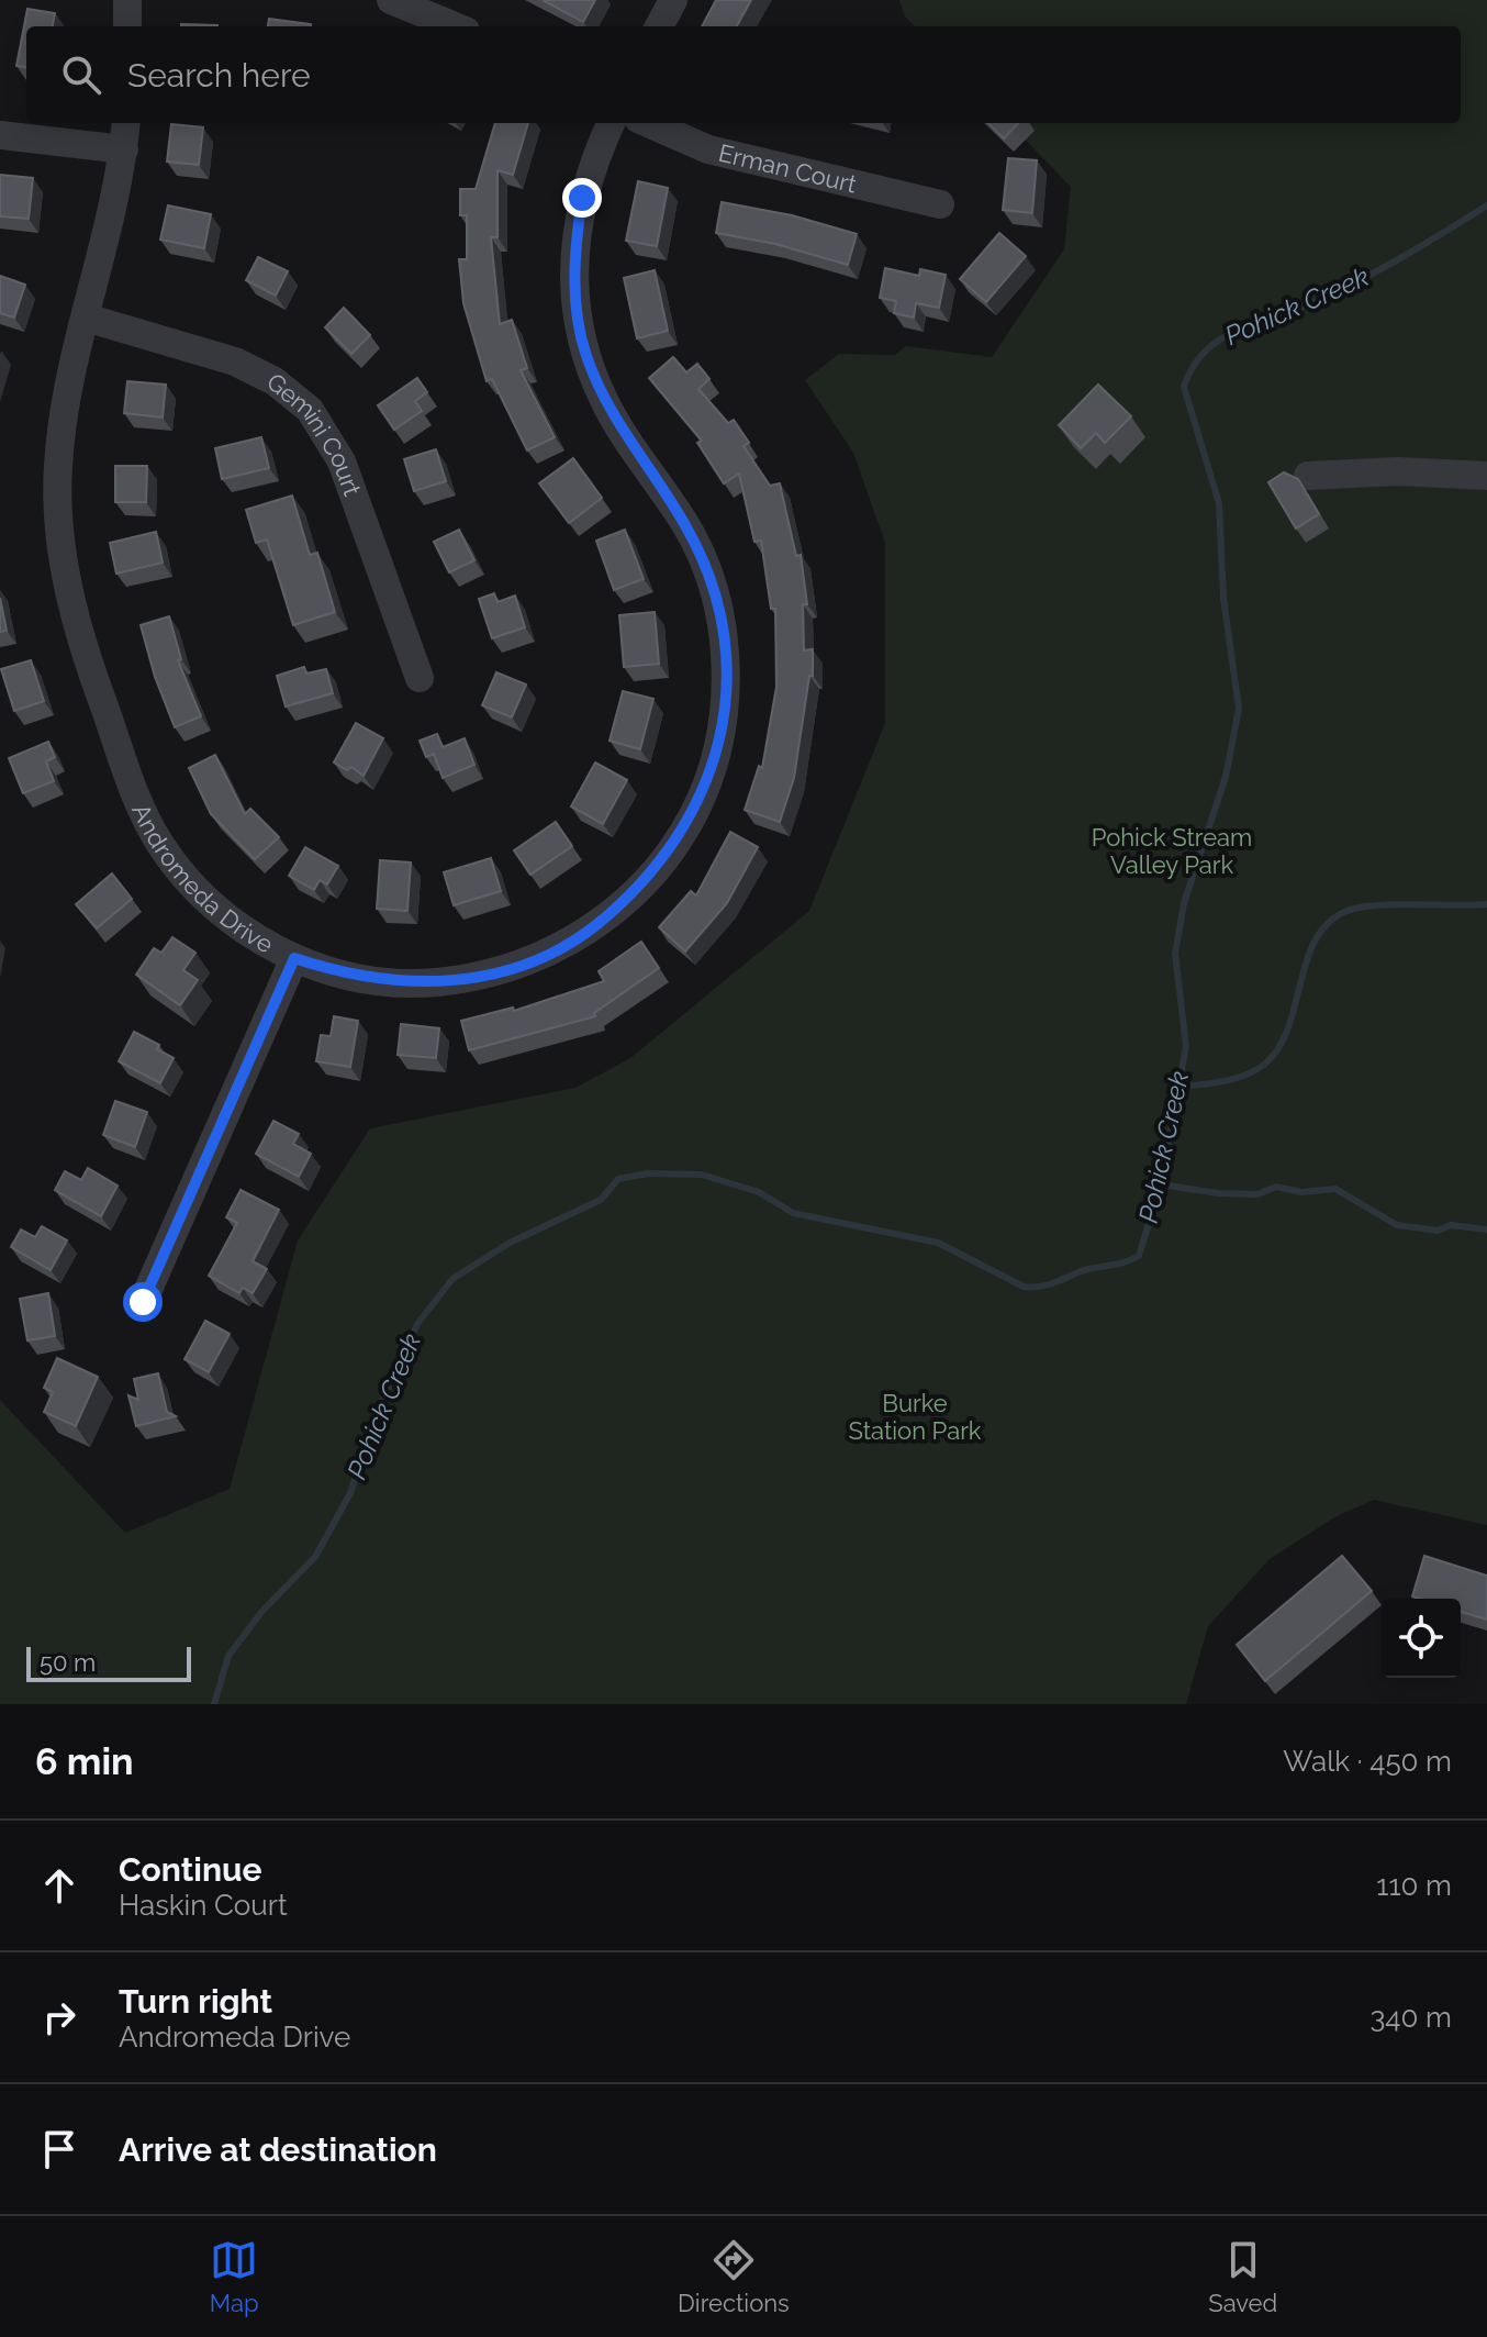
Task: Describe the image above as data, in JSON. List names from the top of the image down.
{
  "streets": {
    "street": ["Erman Court", "Gemini Court", "Andromeda Drive"]
  },
  "crossings": [
    ["Gemini Court", "Andromeda Drive"]
  ],
  "water": ["Pohick Creek"],
  "parks": ["Pohick Stream Valley Park", "Burke Station Park"],
  "scale_bar": "50 m",
  "page": {
    "search": "Search here",
    "scale": "50 m",
    "heading": ["6 min", "Walk · 450 m"],
    "list": [
      ["Continue", "Haskin Court", "110 m"],
      ["Turn right", "Andromeda Drive", "340 m"],
      "Arrive at destination"
    ],
    "nav": ["Map", "Directions", "Saved"]
  }
}
